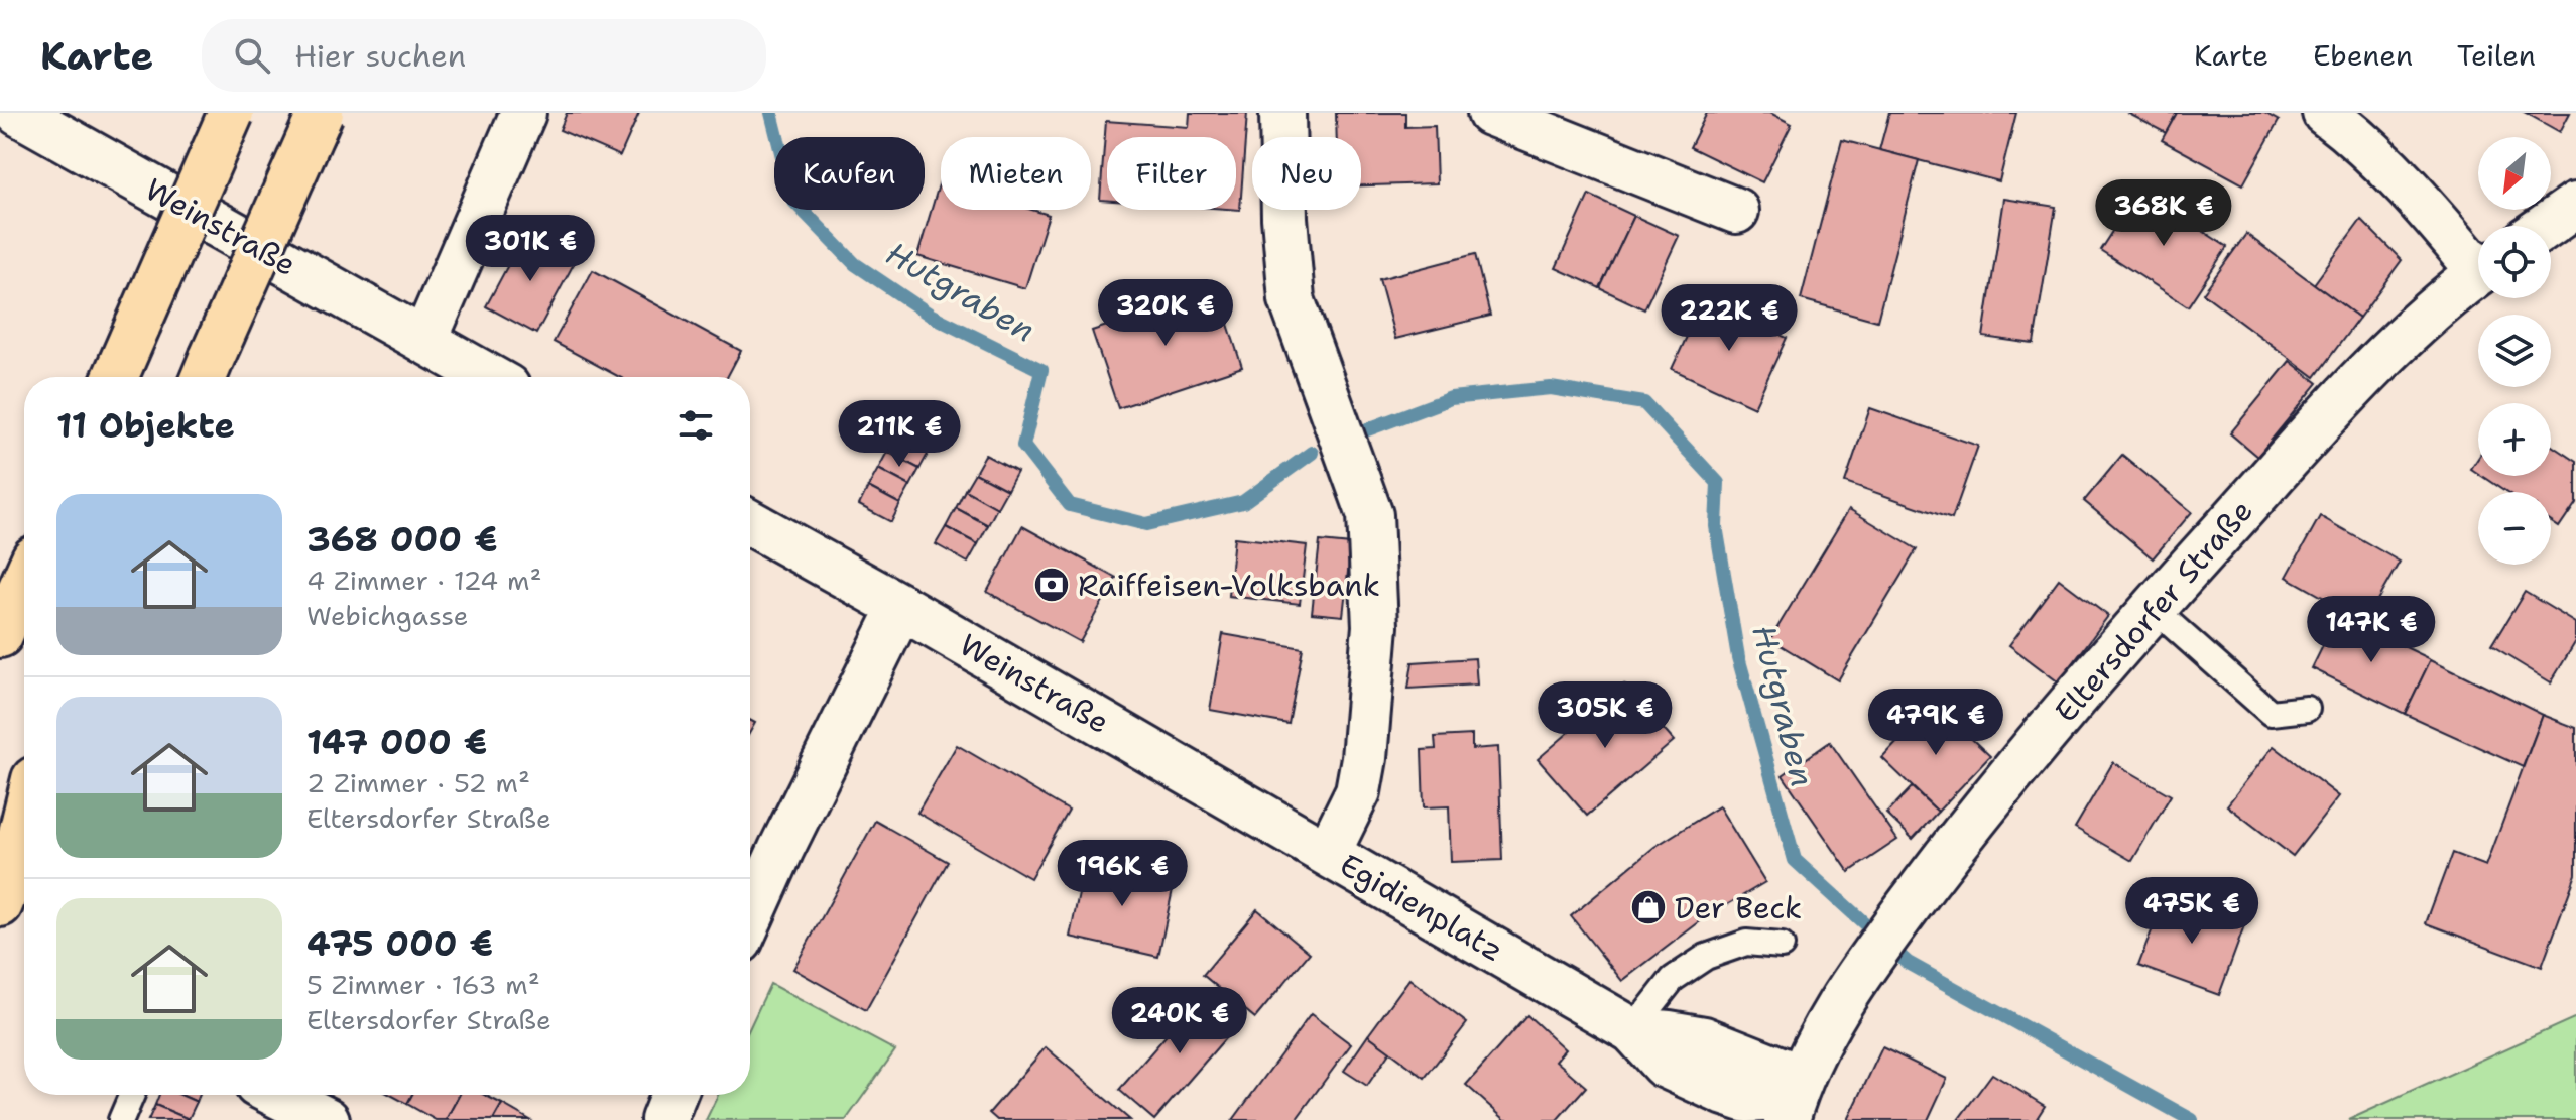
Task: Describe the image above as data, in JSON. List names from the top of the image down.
{
  "streets": {
    "main road": ["Weinstraße", "Eltersdorfer Straße", "Egidienplatz"]
  },
  "crossings": [
    ["Weinstraße", "Egidienplatz"],
    ["Eltersdorfer Straße", "Egidienplatz"]
  ],
  "water": ["Hutgraben"],
  "places": {
    "bank": ["Raiffeisen-Volksbank"],
    "shop": ["Der Beck"]
  },
  "north": "bottom left",
  "page": {
    "header": "Karte",
    "search": "Hier suchen",
    "nav": ["Karte", "Ebenen", "Teilen"],
    "map_buttons": ["+", "−"],
    "chip": [
      "Kaufen",
      "Mieten",
      "Filter",
      "Neu"
    ],
    "price": [
      "368K €",
      "301K €",
      "320K €",
      "222K €",
      "211K €",
      "147K €",
      "305K €",
      "479K €",
      "196K €",
      "475K €",
      "240K €"
    ],
    "heading": "11 Objekte",
    "list": [
      {
        "name": "368 000 €",
        "note": "4 Zimmer · 124 m² · Webichgasse"
      },
      {
        "name": "147 000 €",
        "note": "2 Zimmer · 52 m² · Eltersdorfer Straße"
      },
      {
        "name": "475 000 €",
        "note": "5 Zimmer · 163 m² · Eltersdorfer Straße"
      }
    ]
  }
}
